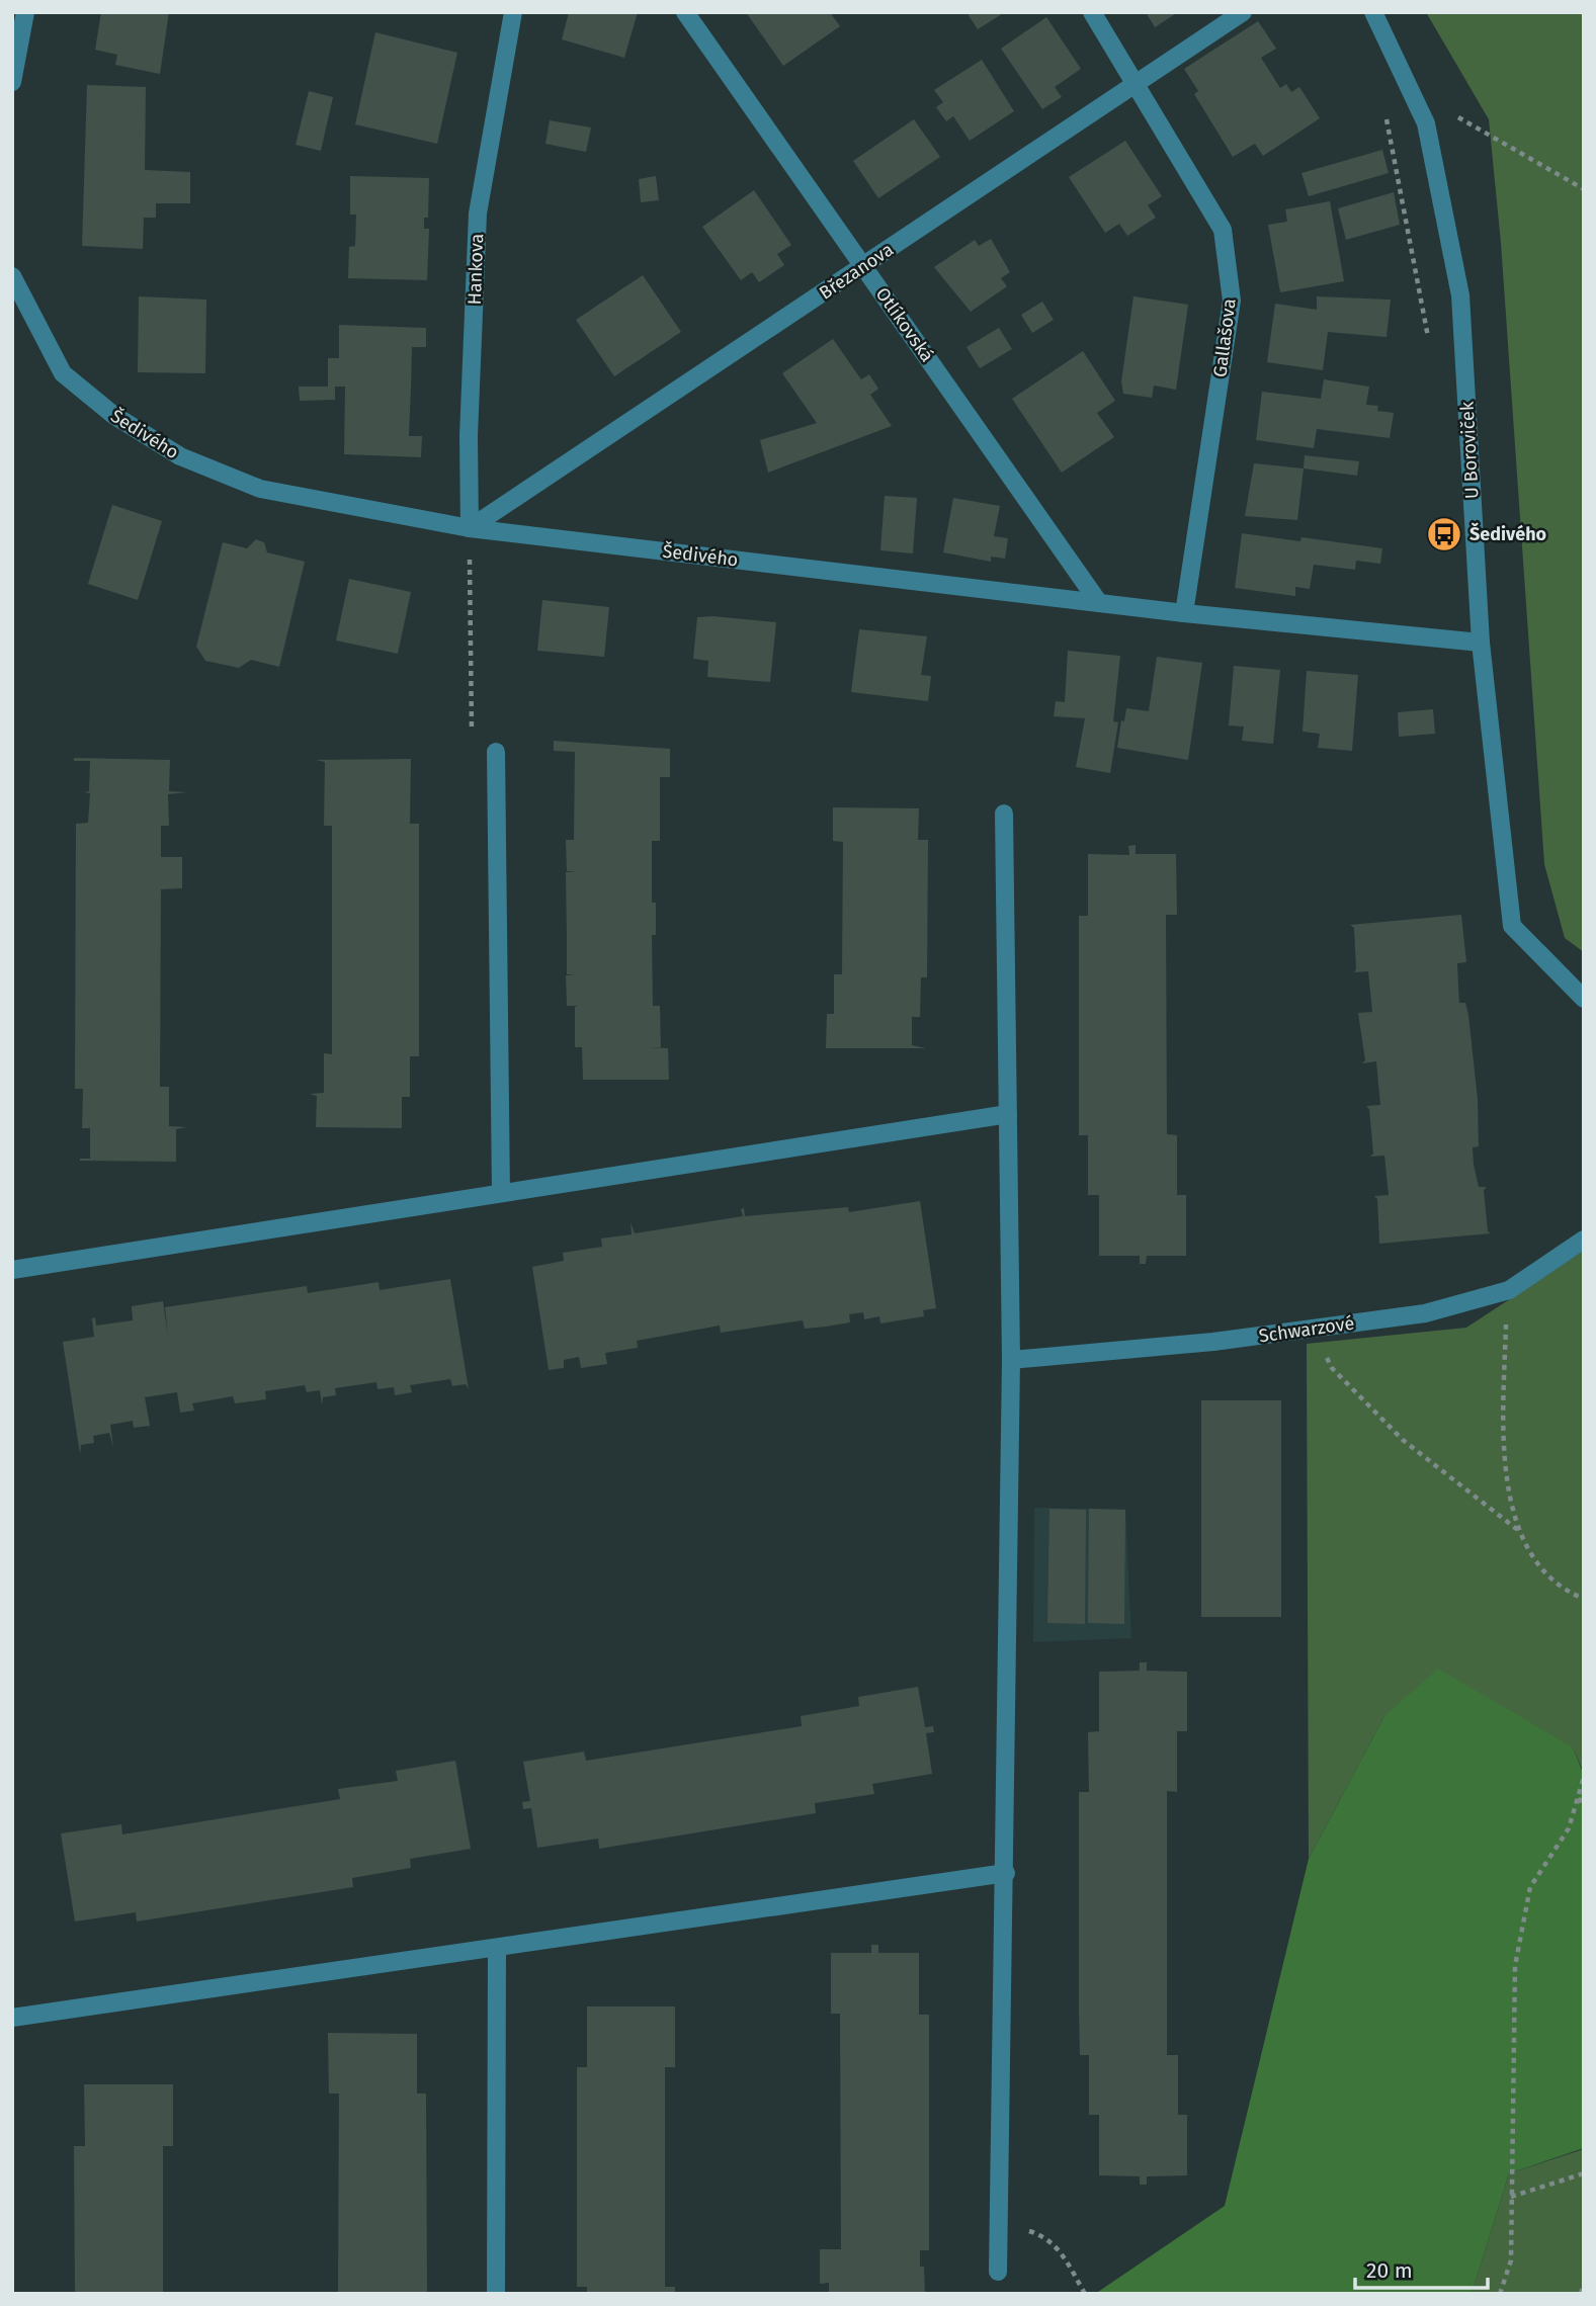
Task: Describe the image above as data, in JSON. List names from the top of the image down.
{
  "streets": {
    "street": [
      "Hankova",
      "Březanova",
      "Otlíkovská",
      "Gallašova",
      "Šedivého",
      "U Boroviček",
      "Schwarzové"
    ]
  },
  "crossings": [
    ["Hankova", "Březanova"],
    ["Hankova", "Šedivého"],
    ["Březanova", "Otlíkovská"],
    ["Březanova", "Gallašova"],
    ["Březanova", "Šedivého"],
    ["Otlíkovská", "Šedivého"],
    ["Gallašova", "Šedivého"],
    ["Šedivého", "U Boroviček"]
  ],
  "places": {
    "bus stop": ["Šedivého"]
  },
  "scale_bar": "20 m"
}
